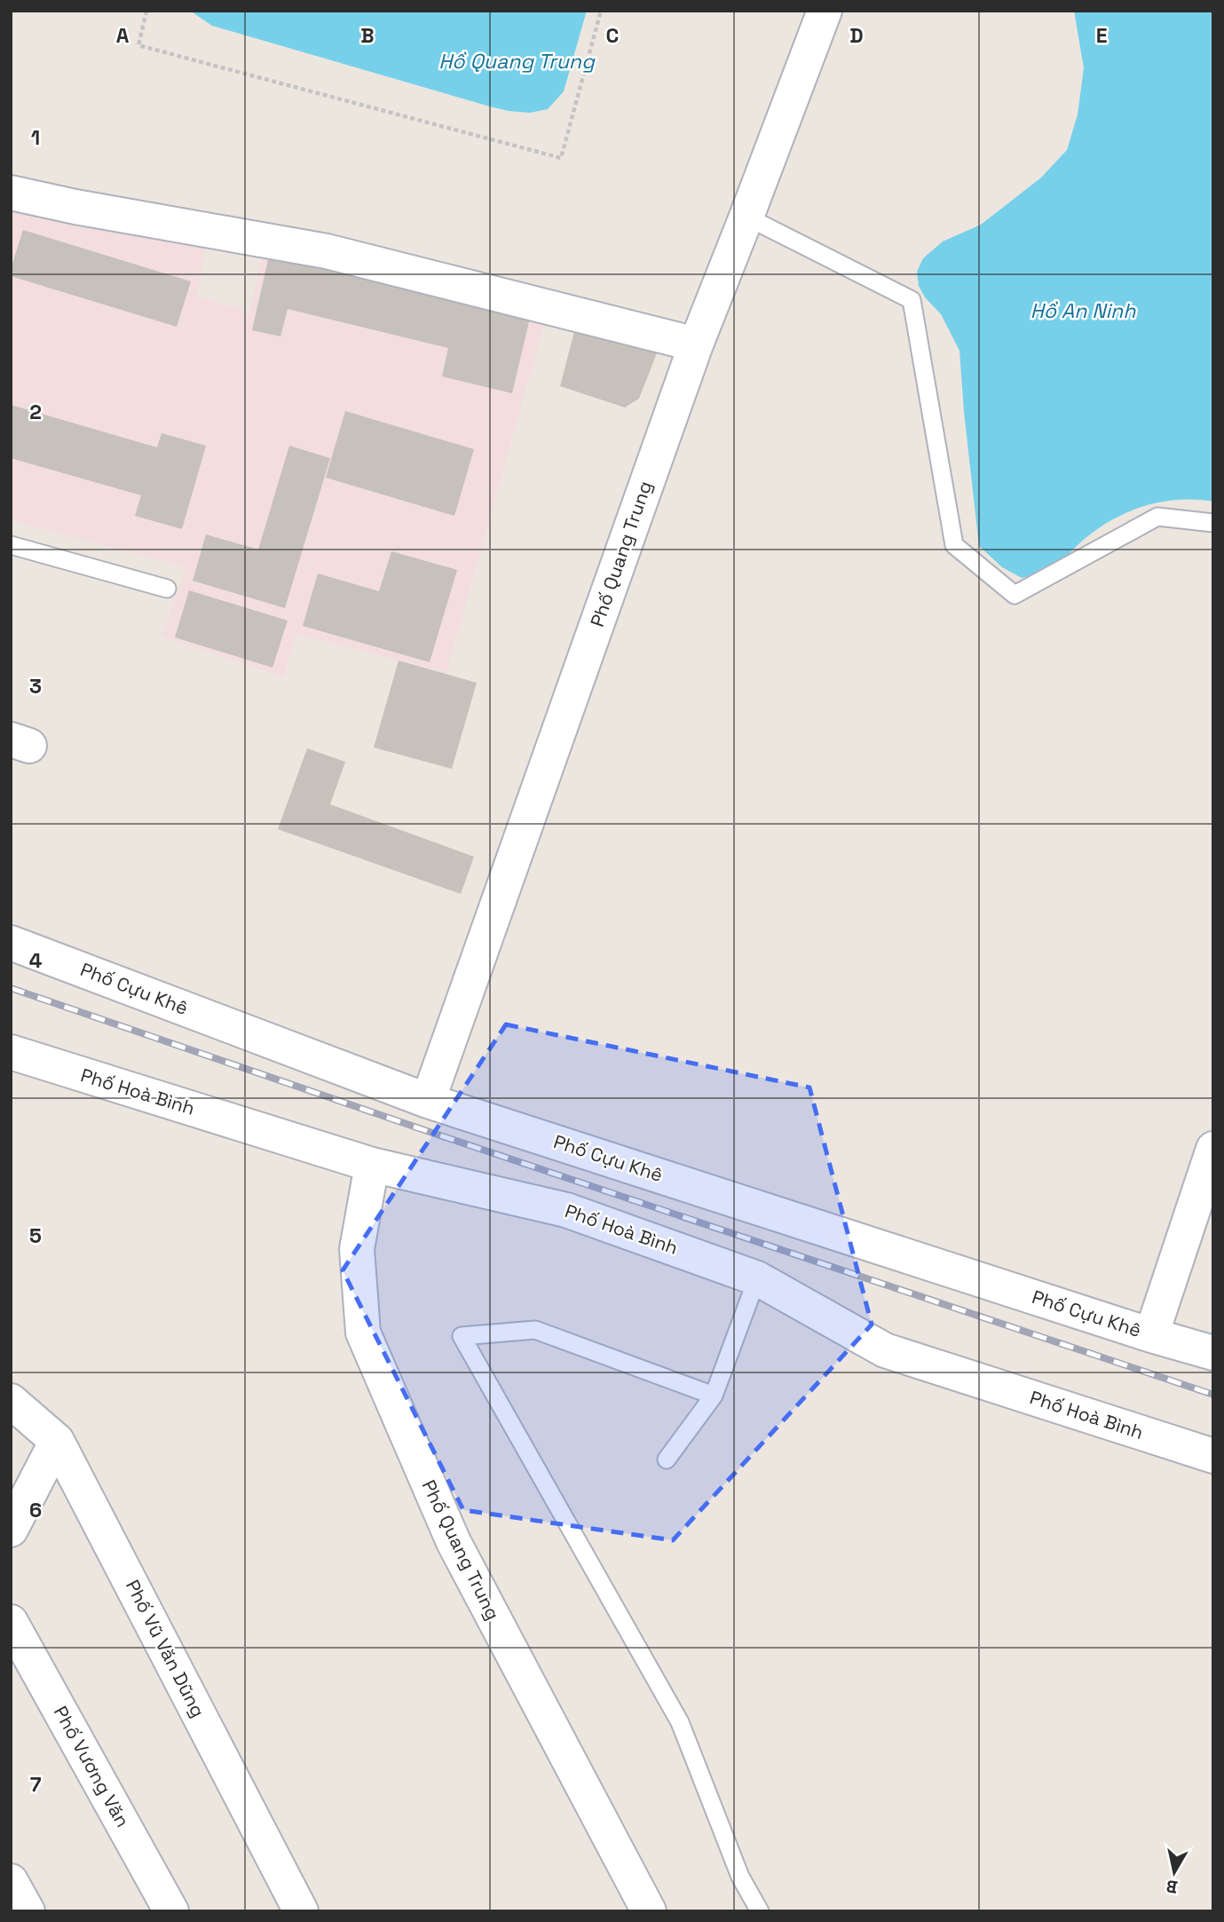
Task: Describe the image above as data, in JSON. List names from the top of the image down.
{
  "streets": {
    "street": [
      "Phố Quang Trung",
      "Phố Cựu Khê",
      "Phố Hoà Bình",
      "Phố Vũ Văn Dũng",
      "Phố Vương Văn"
    ]
  },
  "crossings": [
    ["Phố Quang Trung", "Phố Cựu Khê"],
    ["Phố Quang Trung", "Phố Hoà Bình"]
  ],
  "water": ["Hồ Quang Trung", "Hồ An Ninh"],
  "north": "bottom",
  "grid": {
    "columns": [
      "A",
      "B",
      "C",
      "D",
      "E"
    ],
    "rows": [
      "1",
      "2",
      "3",
      "4",
      "5",
      "6",
      "7"
    ]
  }
}
